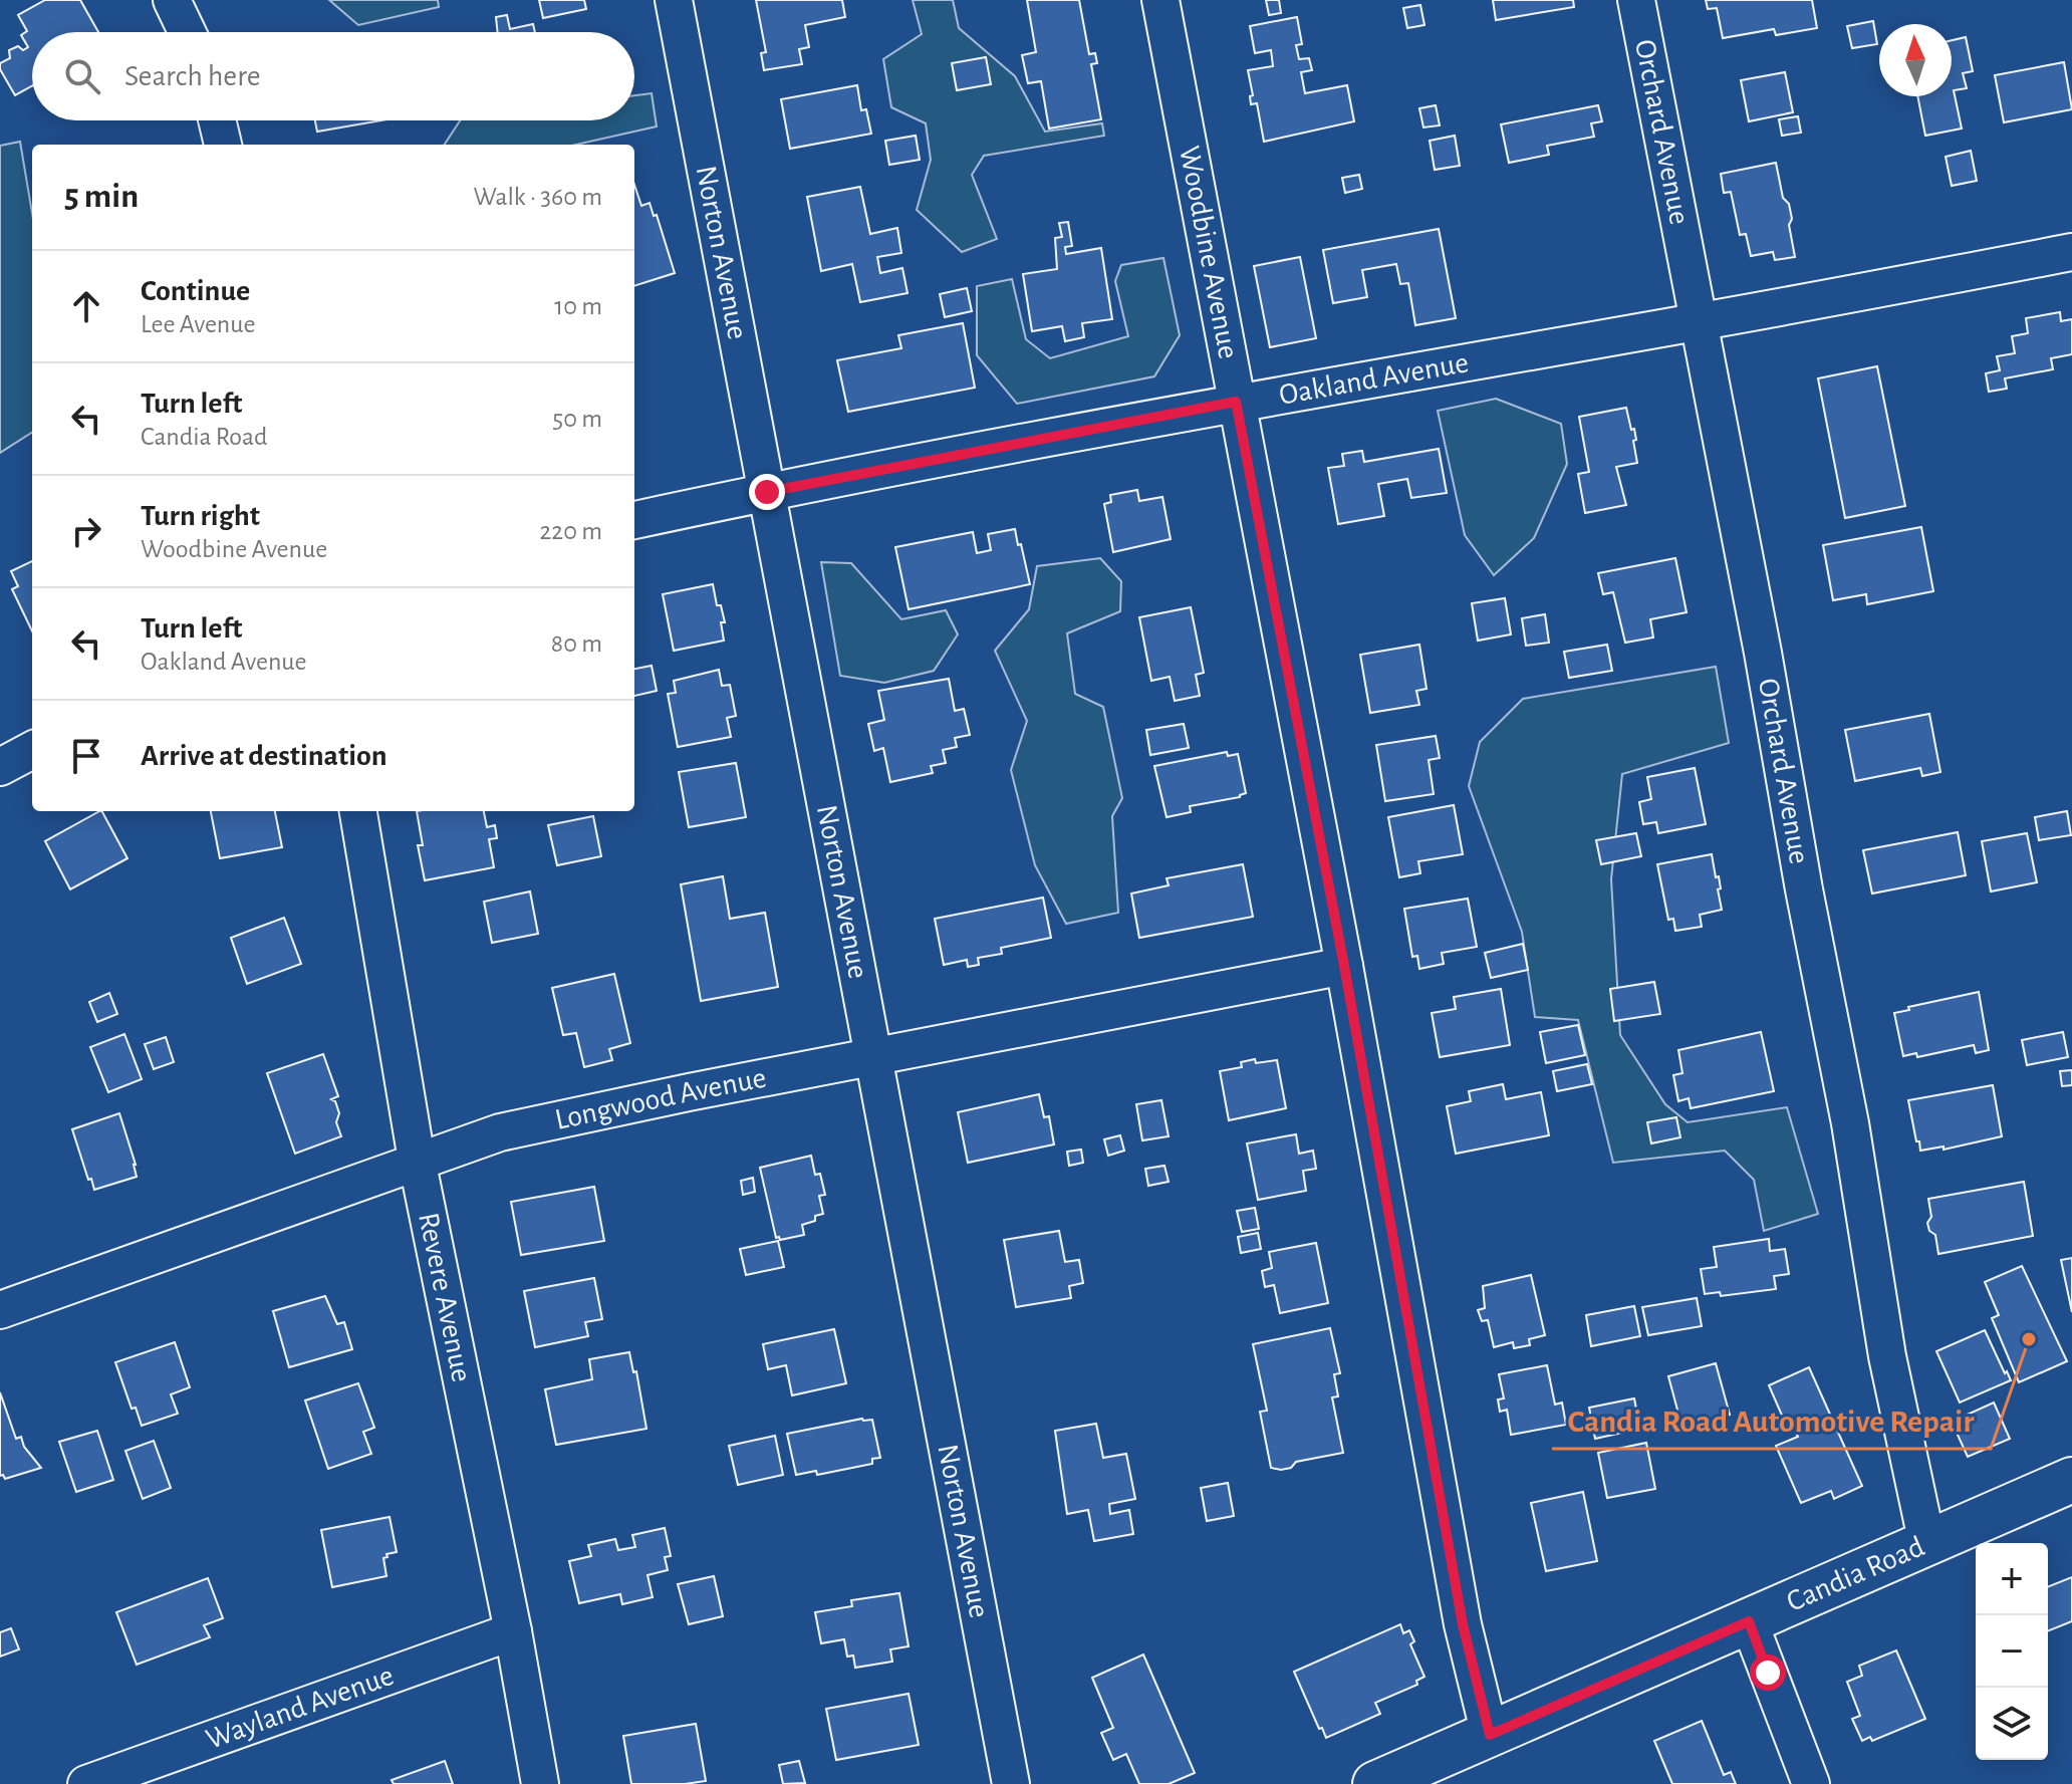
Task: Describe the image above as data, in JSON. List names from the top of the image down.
{
  "streets": {
    "main road": ["Candia Road"],
    "street": [
      "Orchard Avenue",
      "Woodbine Avenue",
      "Norton Avenue",
      "Oakland Avenue",
      "Longwood Avenue",
      "Revere Avenue",
      "Wayland Avenue"
    ]
  },
  "crossings": [
    ["Orchard Avenue", "Oakland Avenue"],
    ["Orchard Avenue", "Candia Road"],
    ["Woodbine Avenue", "Oakland Avenue"],
    ["Woodbine Avenue", "Longwood Avenue"],
    ["Woodbine Avenue", "Candia Road"],
    ["Norton Avenue", "Oakland Avenue"],
    ["Norton Avenue", "Longwood Avenue"],
    ["Longwood Avenue", "Revere Avenue"],
    ["Revere Avenue", "Wayland Avenue"]
  ],
  "places": ["Candia Road Automotive Repair"],
  "north": "top",
  "page": {
    "search": "Search here",
    "heading": ["5 min", "Walk · 360 m"],
    "list": [
      ["Continue", "Lee Avenue", "10 m"],
      ["Turn left", "Candia Road", "50 m"],
      ["Turn right", "Woodbine Avenue", "220 m"],
      ["Turn left", "Oakland Avenue", "80 m"],
      "Arrive at destination"
    ],
    "map_buttons": ["+", "−"]
  }
}
